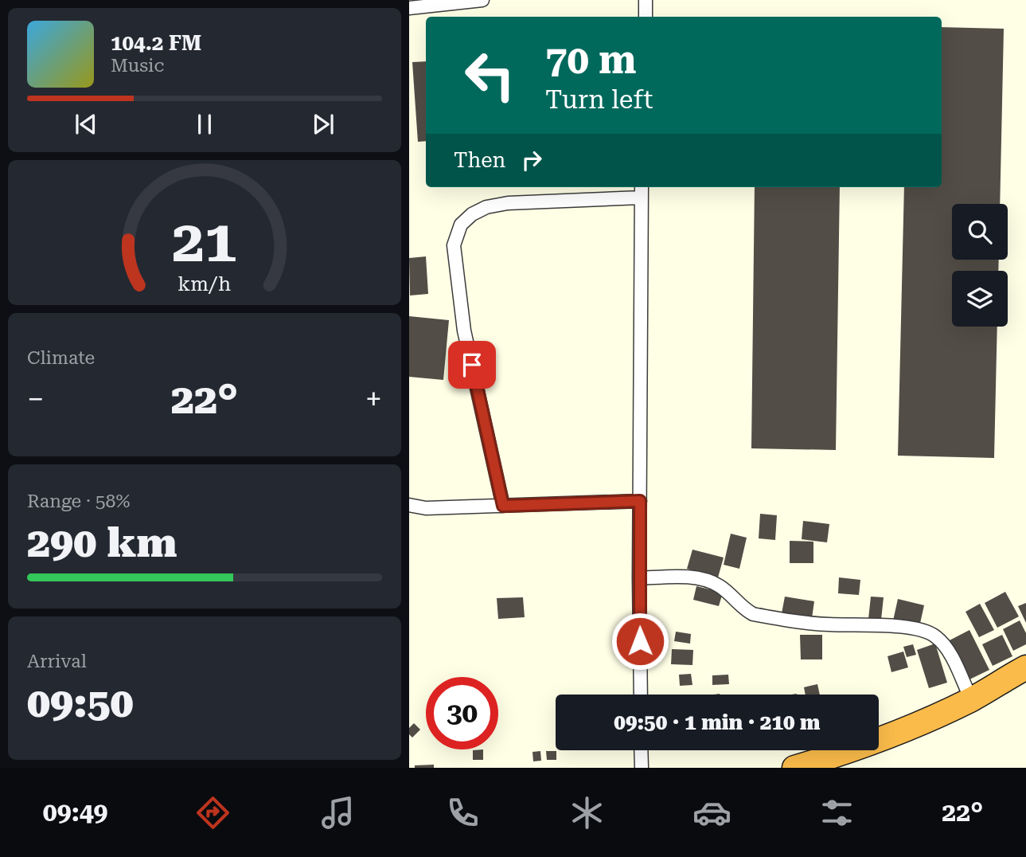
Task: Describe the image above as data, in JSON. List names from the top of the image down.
{
  "page": {
    "turn": ["70 m", "Turn left"],
    "song": ["104.2 FM", "Music"],
    "then": "Then",
    "tile": [
      "Climate",
      ["Range · 58%", "290 km"],
      ["Arrival", "09:50"]
    ],
    "heat": ["−", "22°", "+"],
    "limit": "30",
    "trip": "09:50 · 1 min · 210 m",
    "tabs": ["09:49", "22°"],
    "gauge": ["21", "km/h"]
  }
}
